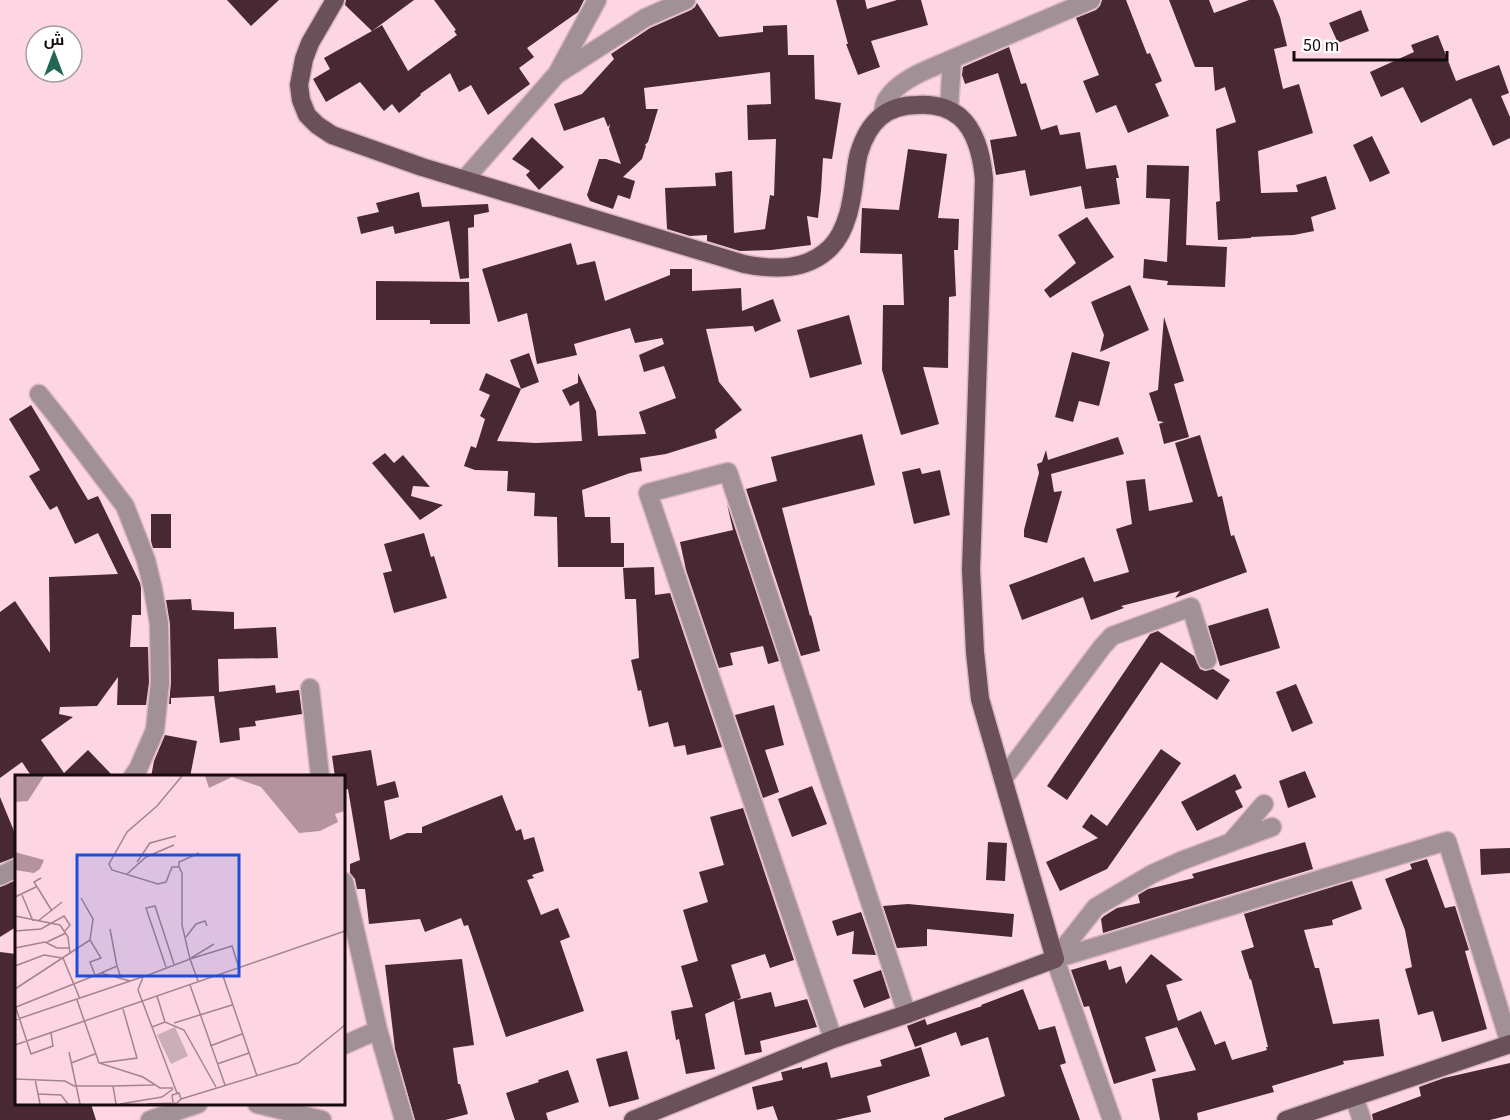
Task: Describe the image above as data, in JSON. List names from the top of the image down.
{
  "scale_bar": "50 m",
  "north": "top"
}
